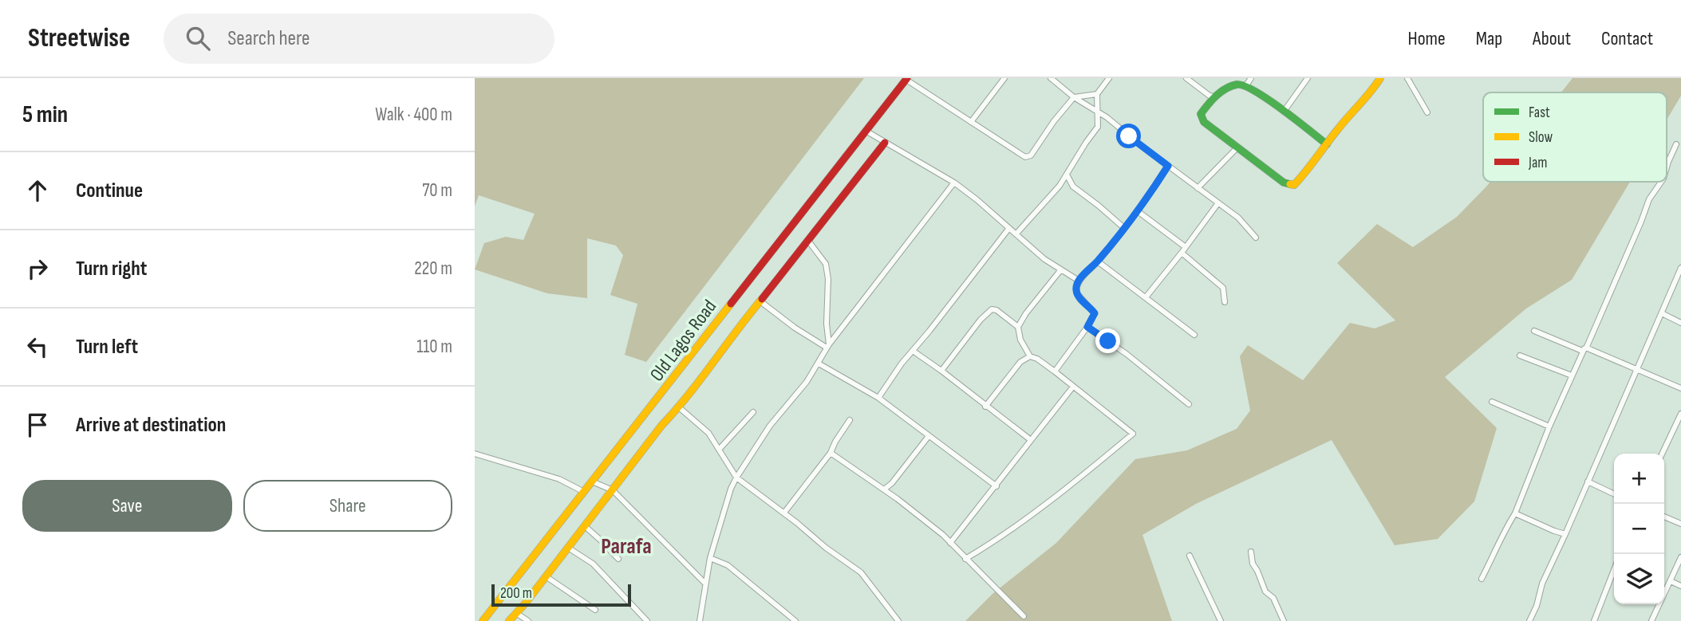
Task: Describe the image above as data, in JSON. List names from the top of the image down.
{
  "streets": {
    "street": ["Old Lagos Road"]
  },
  "districts": ["Parafa"],
  "legend": ["Fast", "Slow", "Jam"],
  "scale_bar": "200 m",
  "page": {
    "header": "Streetwise",
    "search": "Search here",
    "nav": [
      "Home",
      "Map",
      "About",
      "Contact"
    ],
    "heading": ["5 min", "Walk · 400 m"],
    "list": [
      ["Continue", "70 m"],
      ["Turn right", "220 m"],
      ["Turn left", "110 m"],
      "Arrive at destination"
    ],
    "map_buttons": ["+", "−"],
    "buttons": ["Save", "Share"],
    "scale": "200 m"
  }
}
